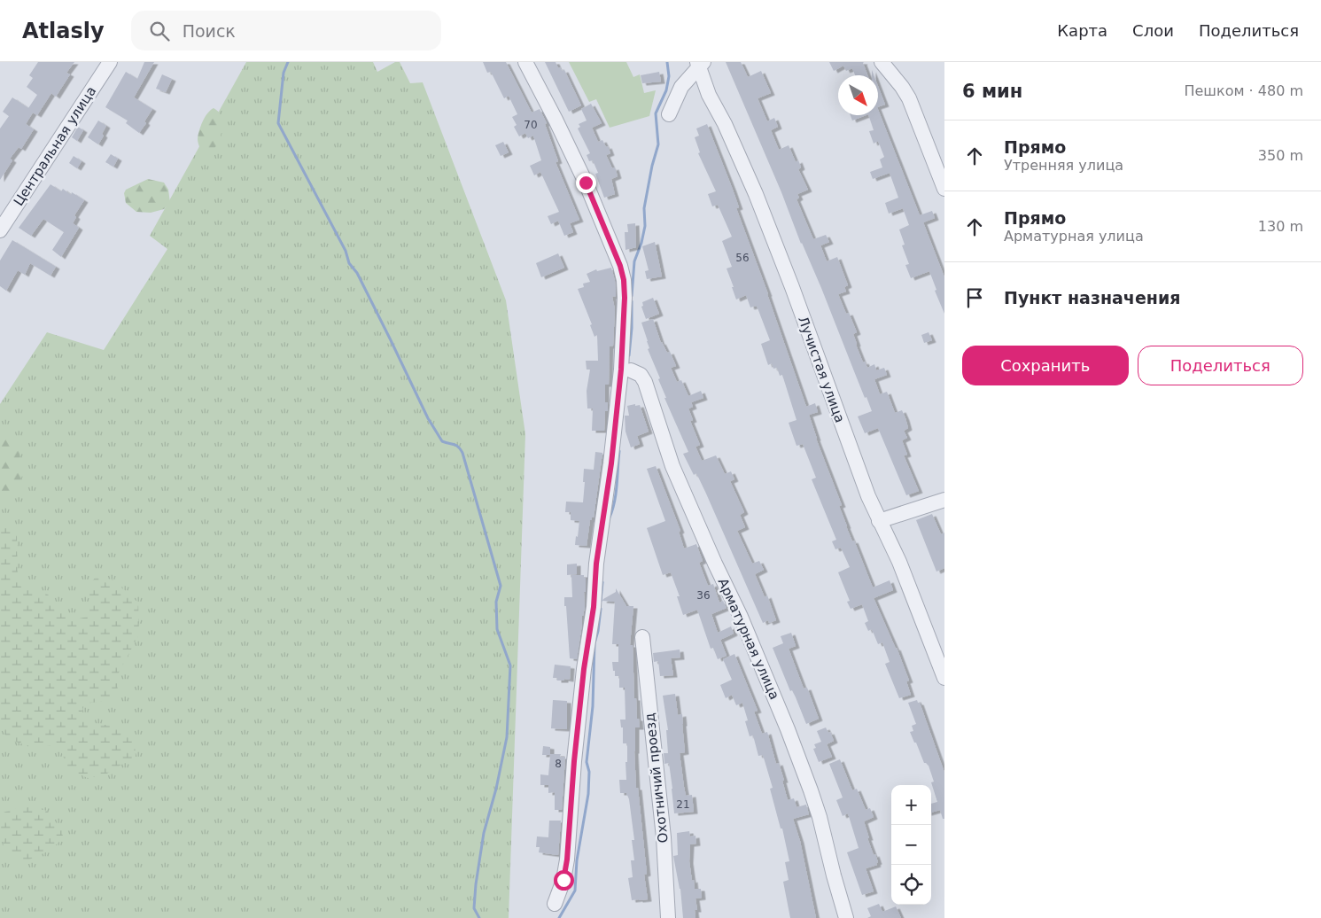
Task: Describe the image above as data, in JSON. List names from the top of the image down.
{
  "streets": {
    "street": [
      "Центральная улица",
      "Лучистая улица",
      "Арматурная улица",
      "Охотничий проезд"
    ]
  },
  "house_numbers": [
    "70",
    "56",
    "36",
    "8",
    "21"
  ],
  "north": "bottom right",
  "page": {
    "header": "Atlasly",
    "search": "Поиск",
    "nav": ["Карта", "Слои", "Поделиться"],
    "heading": ["6 мин", "Пешком · 480 m"],
    "list": [
      ["Прямо", "Утренняя улица", "350 m"],
      ["Прямо", "Арматурная улица", "130 m"],
      "Пункт назначения"
    ],
    "buttons": ["Сохранить", "Поделиться"],
    "map_buttons": ["+", "−"]
  }
}
